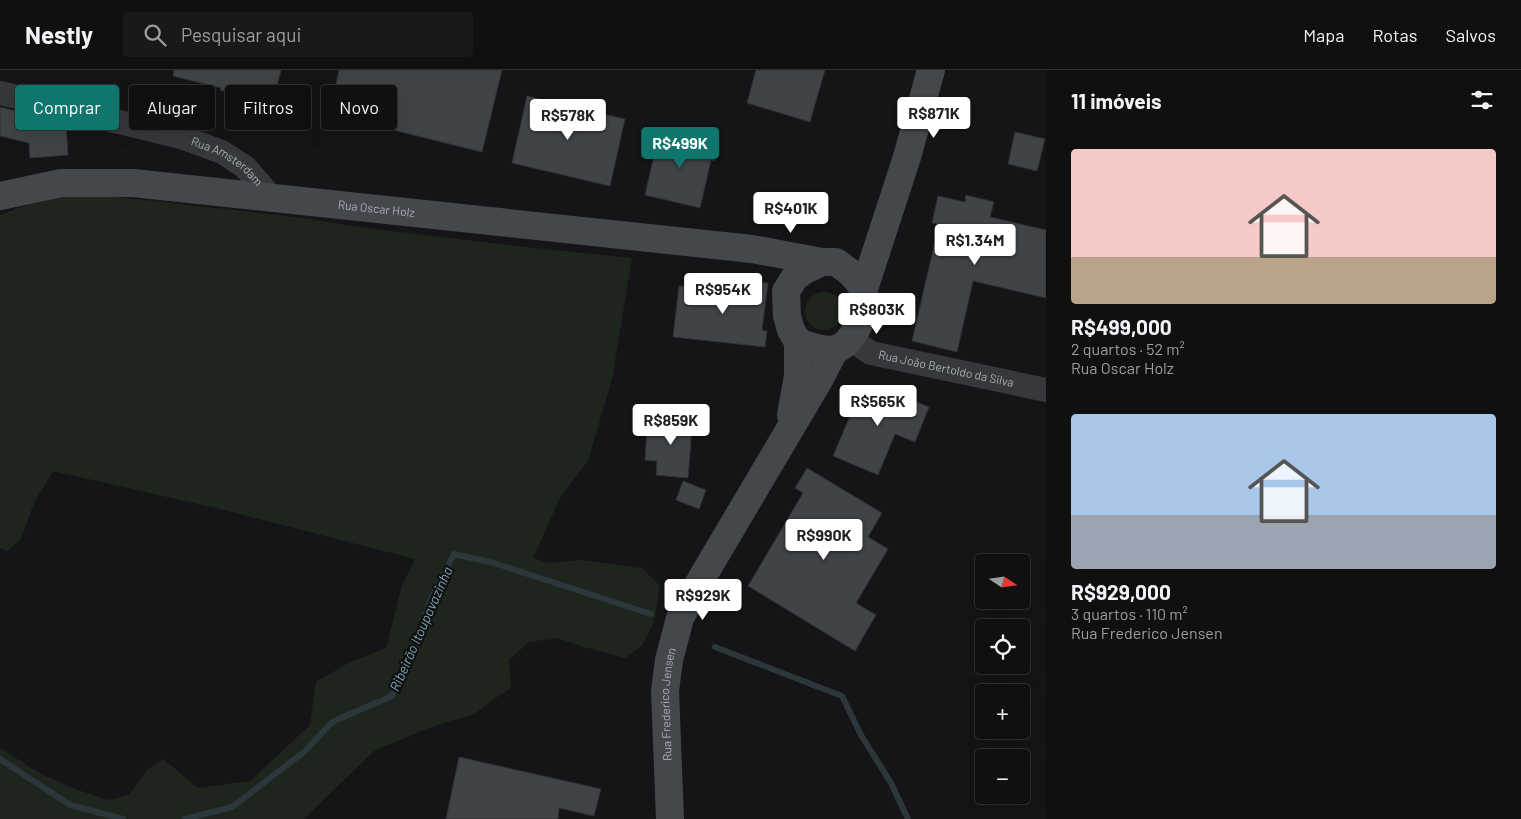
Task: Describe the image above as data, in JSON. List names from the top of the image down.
{
  "streets": {
    "main road": ["Rua Oscar Holz", "Rua Frederico Jensen"],
    "street": ["Rua Amsterdam", "Rua João Bertoldo da Silva"]
  },
  "crossings": [
    ["Rua Amsterdam", "Rua Oscar Holz"],
    ["Rua Oscar Holz", "Rua João Bertoldo da Silva"],
    ["Rua Oscar Holz", "Rua Frederico Jensen"],
    ["Rua João Bertoldo da Silva", "Rua Frederico Jensen"]
  ],
  "water": ["Ribeirão Itoupavazinha"],
  "north": "right",
  "page": {
    "header": "Nestly",
    "search": "Pesquisar aqui",
    "nav": ["Mapa", "Rotas", "Salvos"],
    "heading": "11 imóveis",
    "chip": [
      "Comprar",
      "Alugar",
      "Filtros",
      "Novo"
    ],
    "price": [
      "R$871K",
      "R$578K",
      "R$499K",
      "R$401K",
      "R$1.34M",
      "R$954K",
      "R$803K",
      "R$565K",
      "R$859K",
      "R$990K",
      "R$929K"
    ],
    "list": [
      {
        "name": "R$499,000",
        "note": "2 quartos · 52 m² · Rua Oscar Holz"
      },
      {
        "name": "R$929,000",
        "note": "3 quartos · 110 m² · Rua Frederico Jensen"
      }
    ],
    "map_buttons": ["+", "−"]
  }
}
